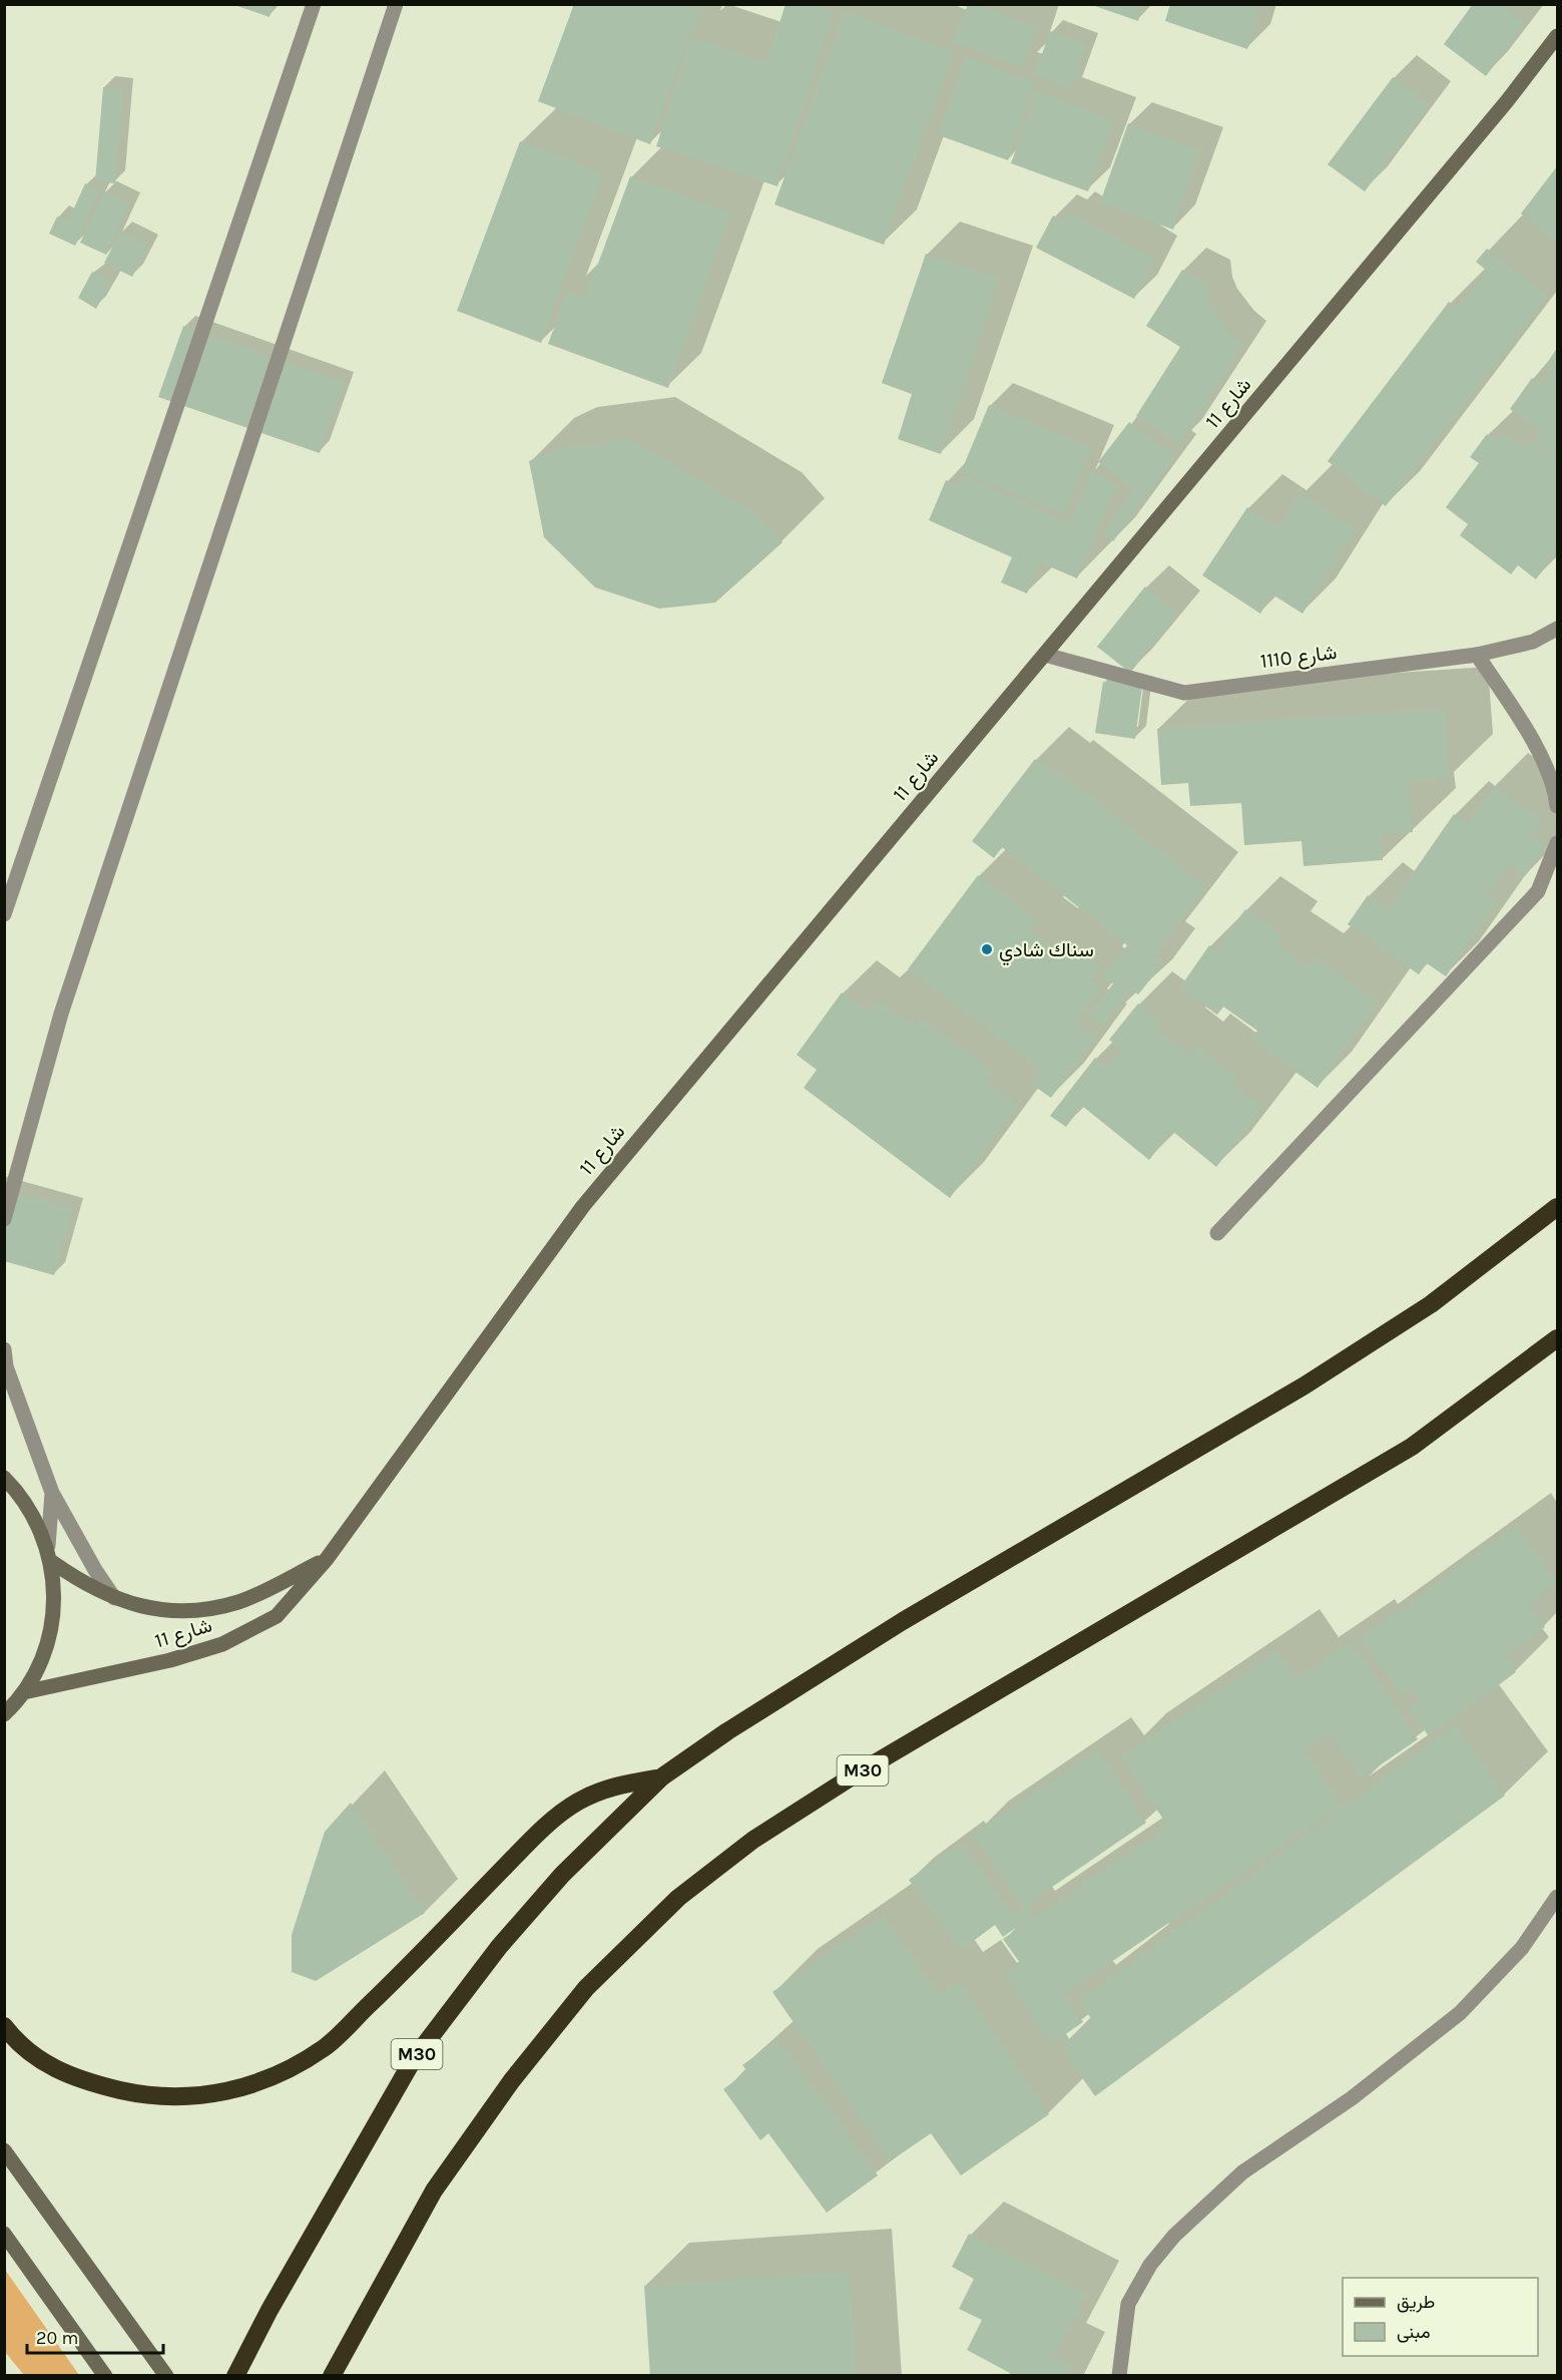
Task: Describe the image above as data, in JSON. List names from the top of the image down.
{
  "streets": {
    "highway": ["M30"],
    "street": ["شارع 11", "شارع 1110"]
  },
  "crossings": [
    ["شارع 11", "شارع 1110"]
  ],
  "places": ["سناك شادي"],
  "legend": ["طريق", "مبنى"],
  "scale_bar": "20 m"
}
